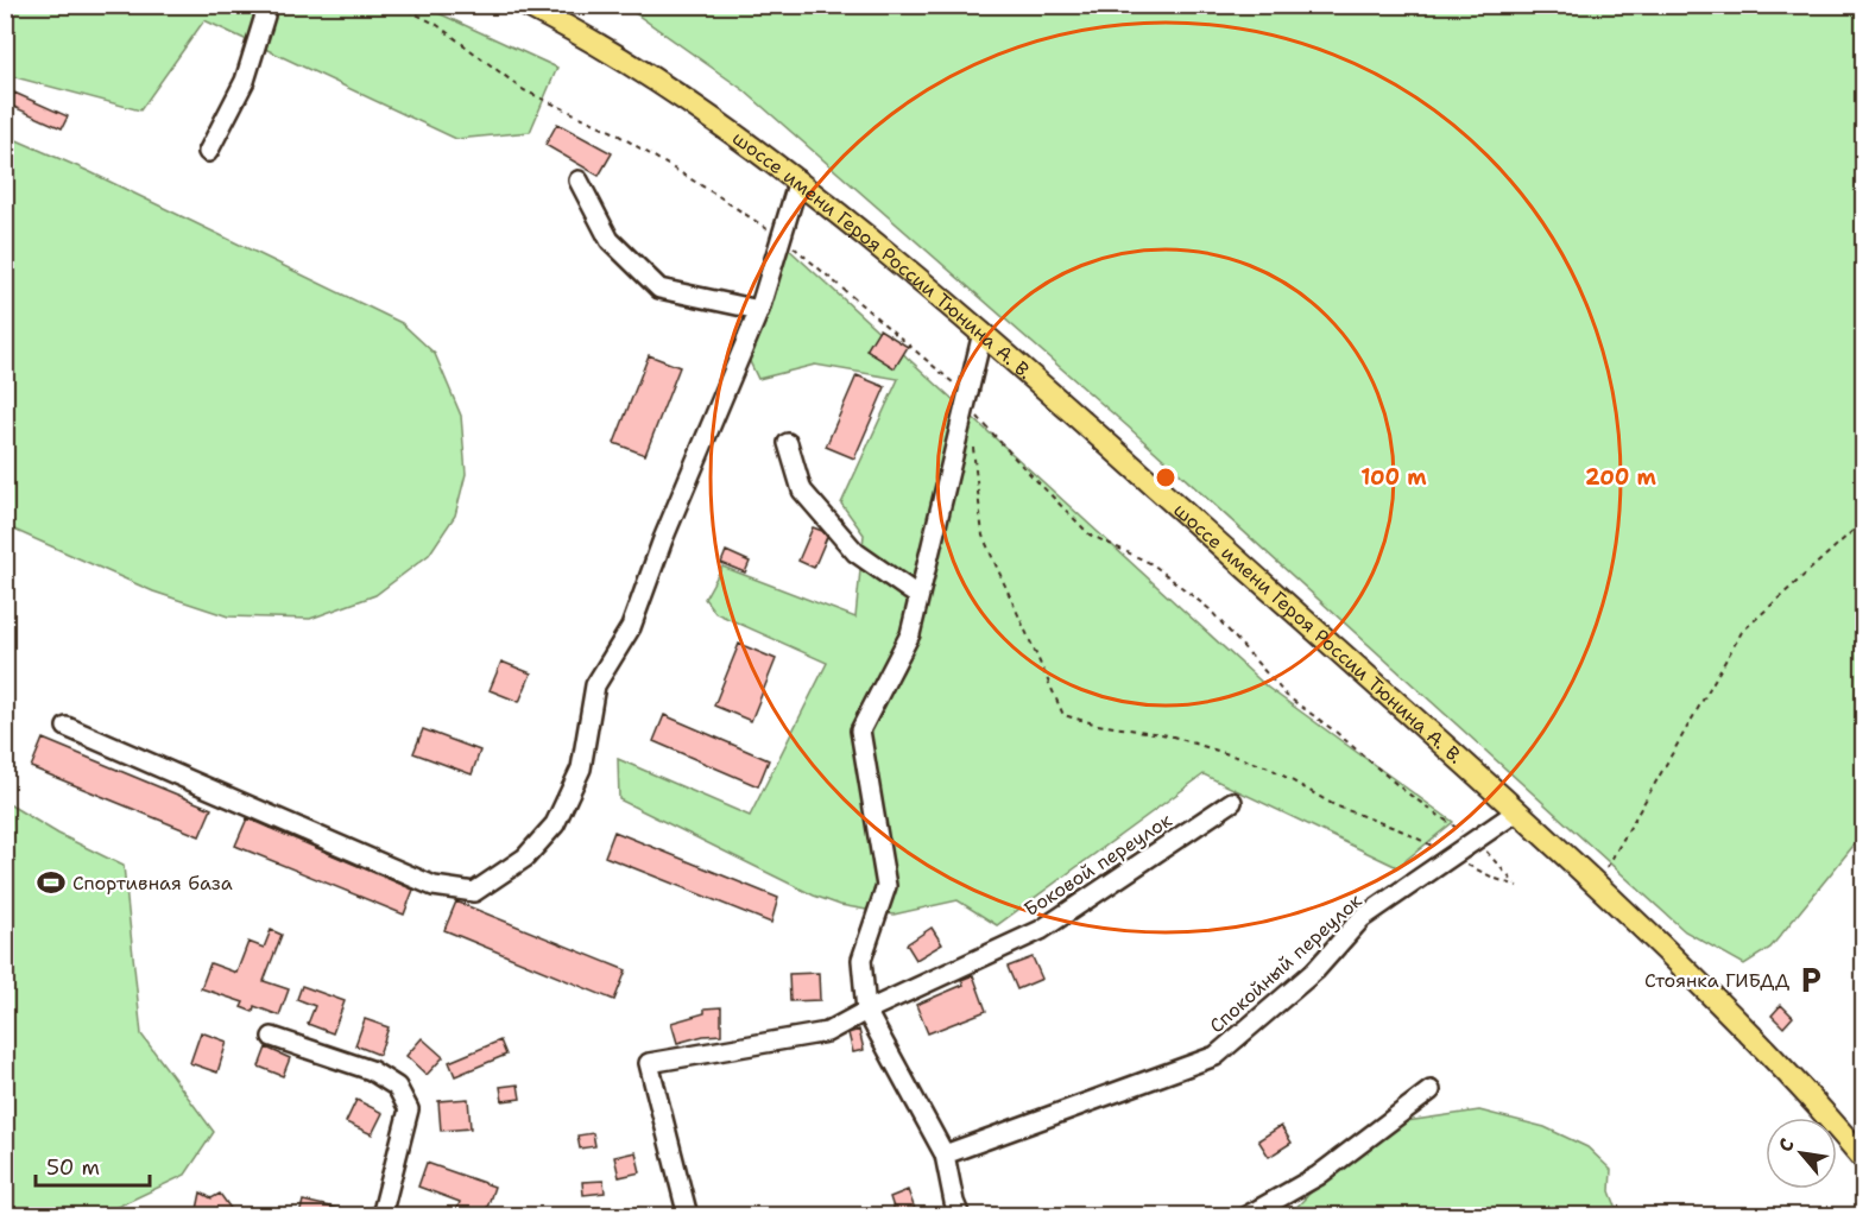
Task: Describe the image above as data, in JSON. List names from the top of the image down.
{
  "streets": {
    "main road": ["шоссе имени Героя России Тюнина А. В."],
    "street": ["Боковой переулок", "Спокойный переулок"]
  },
  "crossings": [
    ["шоссе имени Героя России Тюнина А. В.", "Спокойный переулок"]
  ],
  "places": {
    "sports": ["Спортивная база"],
    "parking": ["Стоянка ГИБДД"]
  },
  "scale_bar": "50 m",
  "north": "top left",
  "rings": ["100 m", "200 m"]
}
